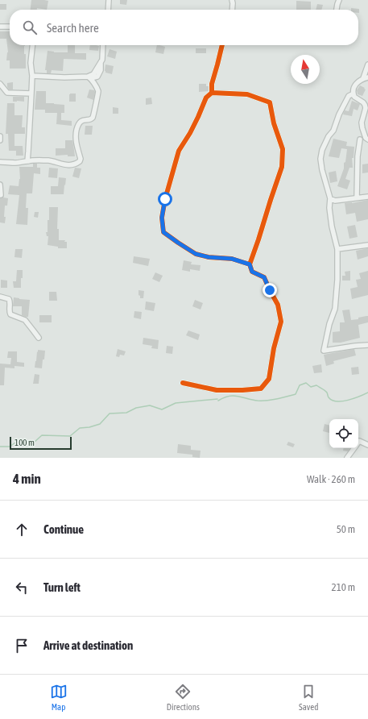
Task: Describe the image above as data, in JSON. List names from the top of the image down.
{
  "scale_bar": "100 m",
  "north": "top",
  "page": {
    "search": "Search here",
    "scale": "100 m",
    "heading": ["4 min", "Walk · 260 m"],
    "list": [
      ["Continue", "50 m"],
      ["Turn left", "210 m"],
      "Arrive at destination"
    ],
    "nav": ["Map", "Directions", "Saved"]
  }
}
